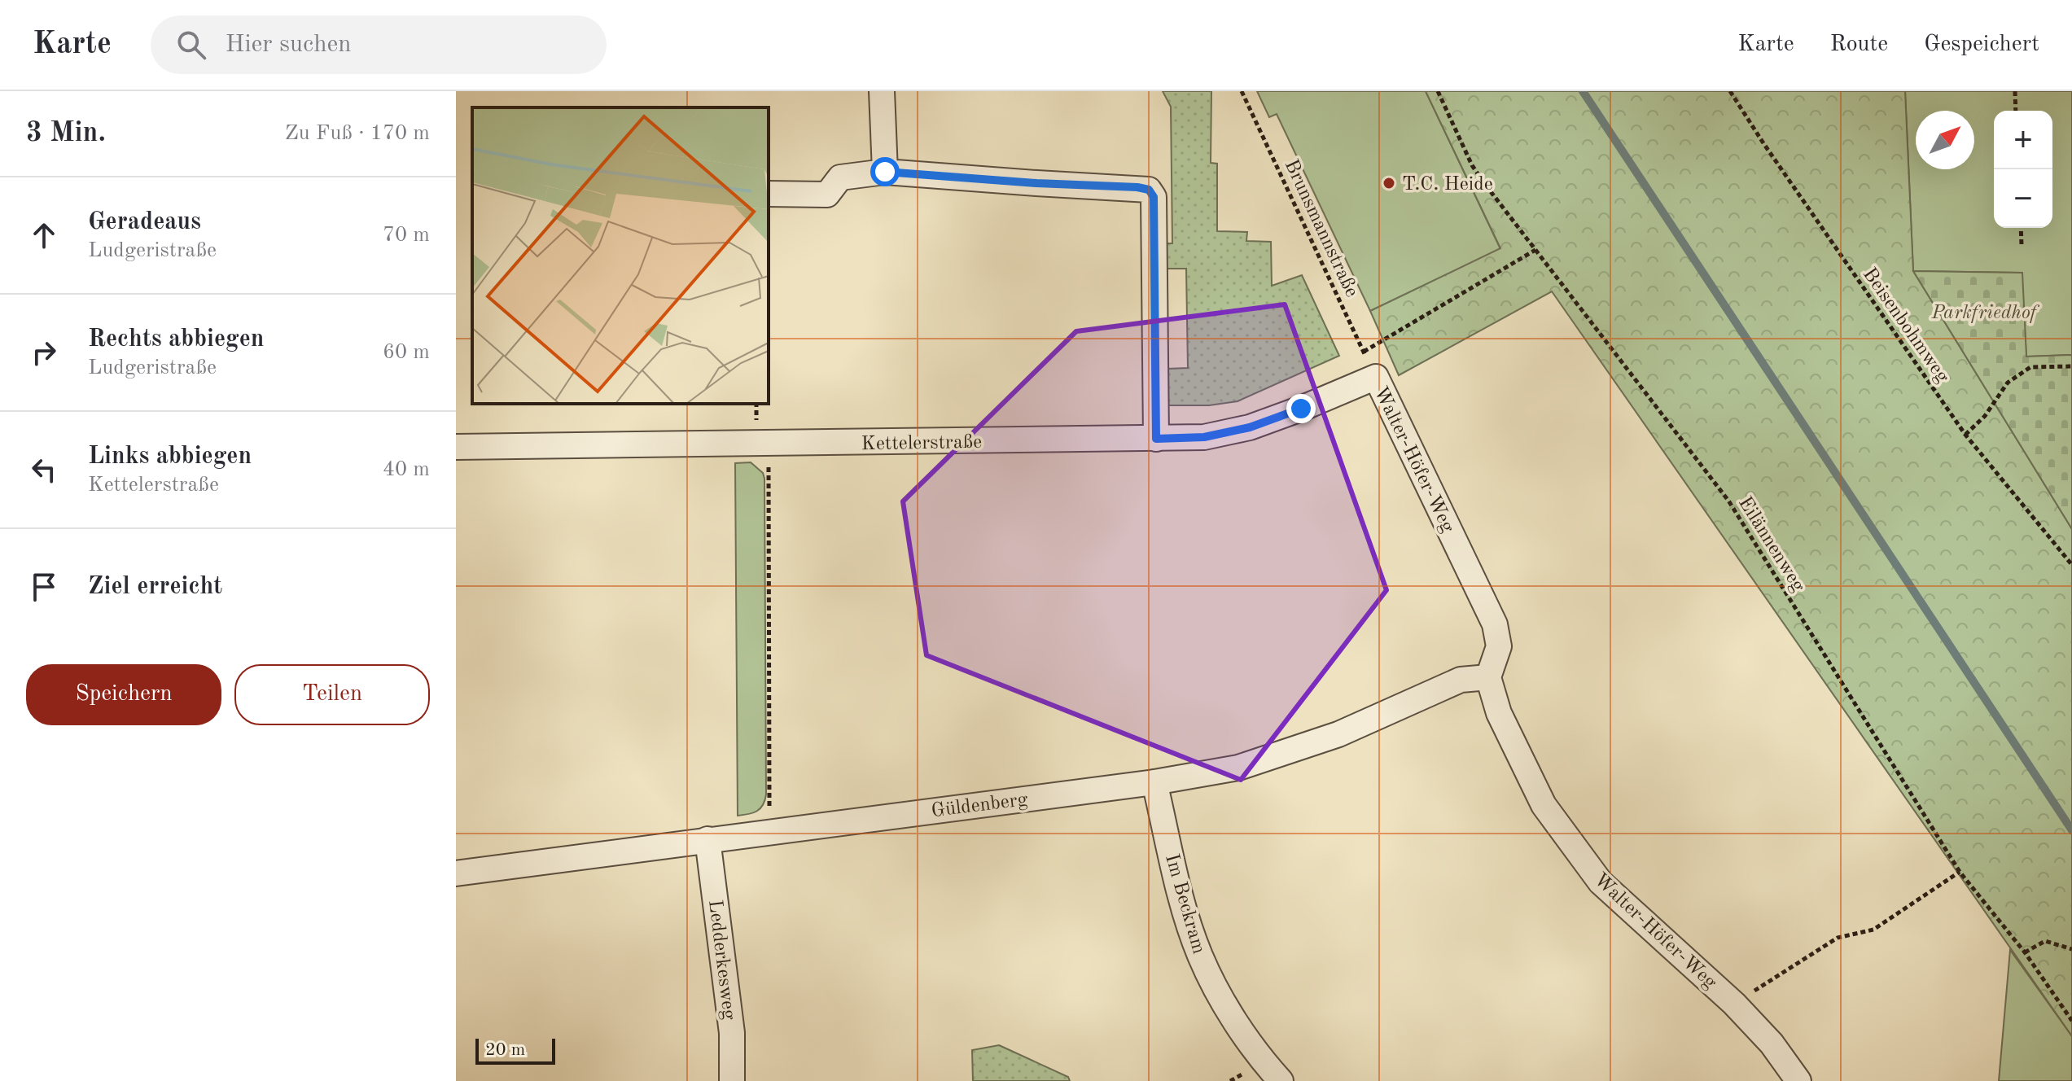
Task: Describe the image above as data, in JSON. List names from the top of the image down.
{
  "streets": {
    "street": [
      "Kettelerstraße",
      "Walter-Höfer-Weg",
      "Güldenberg",
      "Im Beckram",
      "Ledderkesweg"
    ],
    "path": ["Brunsmannstraße", "Beisenbohmweg", "Eilännenweg"]
  },
  "crossings": [
    ["Brunsmannstraße", "Kettelerstraße"],
    ["Brunsmannstraße", "Walter-Höfer-Weg"],
    ["Kettelerstraße", "Walter-Höfer-Weg"],
    ["Walter-Höfer-Weg", "Güldenberg"],
    ["Güldenberg", "Im Beckram"],
    ["Güldenberg", "Ledderkesweg"]
  ],
  "parks": ["Parkfriedhof"],
  "places": ["T.C. Heide"],
  "scale_bar": "20 m",
  "north": "top right",
  "page": {
    "header": "Karte",
    "search": "Hier suchen",
    "nav": ["Karte", "Route", "Gespeichert"],
    "heading": ["3 Min.", "Zu Fuß · 170 m"],
    "map_buttons": ["+", "−"],
    "list": [
      ["Geradeaus", "Ludgeristraße", "70 m"],
      ["Rechts abbiegen", "Ludgeristraße", "60 m"],
      ["Links abbiegen", "Kettelerstraße", "40 m"],
      "Ziel erreicht"
    ],
    "buttons": ["Speichern", "Teilen"],
    "scale": "20 m"
  }
}
